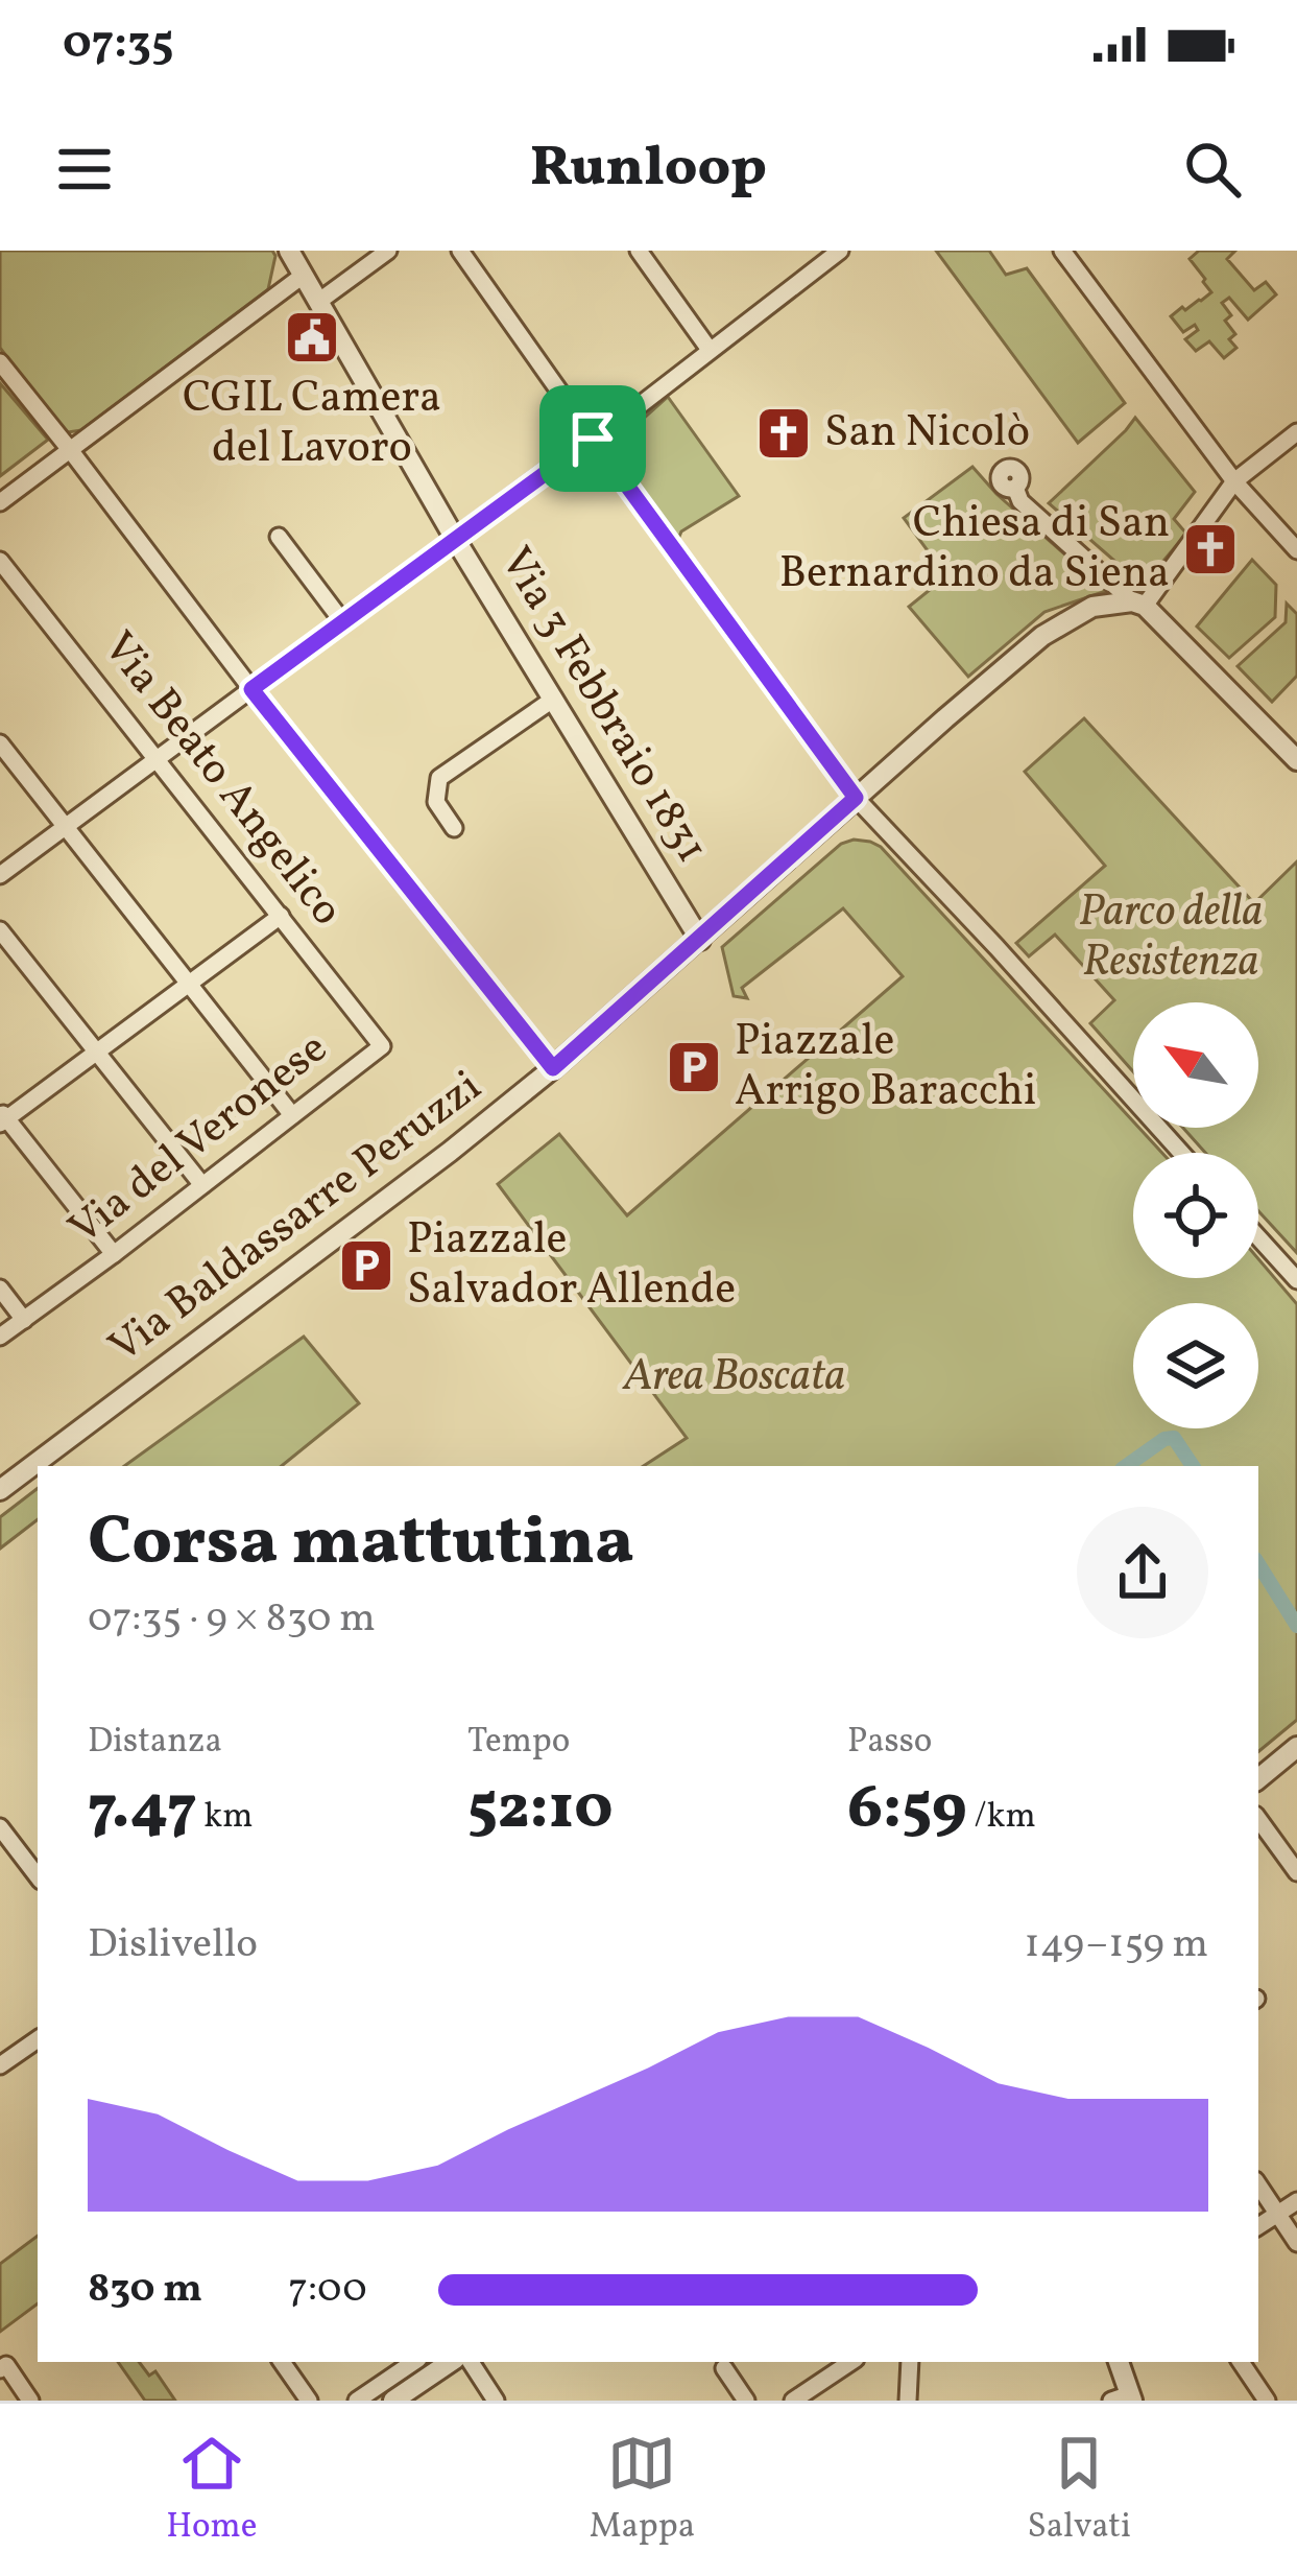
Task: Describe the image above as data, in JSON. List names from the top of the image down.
{
  "streets": {
    "street": [
      "Via 3 Febbraio 1831",
      "Via Beato Angelico",
      "Via del Veronese",
      "Via Baldassarre Peruzzi"
    ]
  },
  "crossings": [
    ["Via 3 Febbraio 1831", "Via Baldassarre Peruzzi"],
    ["Via Beato Angelico", "Via del Veronese"]
  ],
  "parks": ["Parco della Resistenza", "Area Boscata"],
  "places": {
    "public building": ["CGIL Camera del Lavoro"],
    "church": ["San Nicolò", "Chiesa di San Bernardino da Siena"],
    "parking": ["Piazzale Arrigo Baracchi", "Piazzale Salvador Allende"]
  },
  "north": "top left",
  "page": {
    "status": "07:35",
    "header": "Runloop",
    "heading": ["Corsa mattutina", "07:35 · 9 × 830 m"],
    "stats": [
      ["Distanza", "7.47 km"],
      ["Tempo", "52:10"],
      ["Passo", "6:59 /km"]
    ],
    "chart": ["Dislivello", "149–159 m"],
    "list": [
      {
        "name": "830 m",
        "note": "7:00"
      }
    ],
    "tabs": ["Home", "Mappa", "Salvati"]
  }
}
